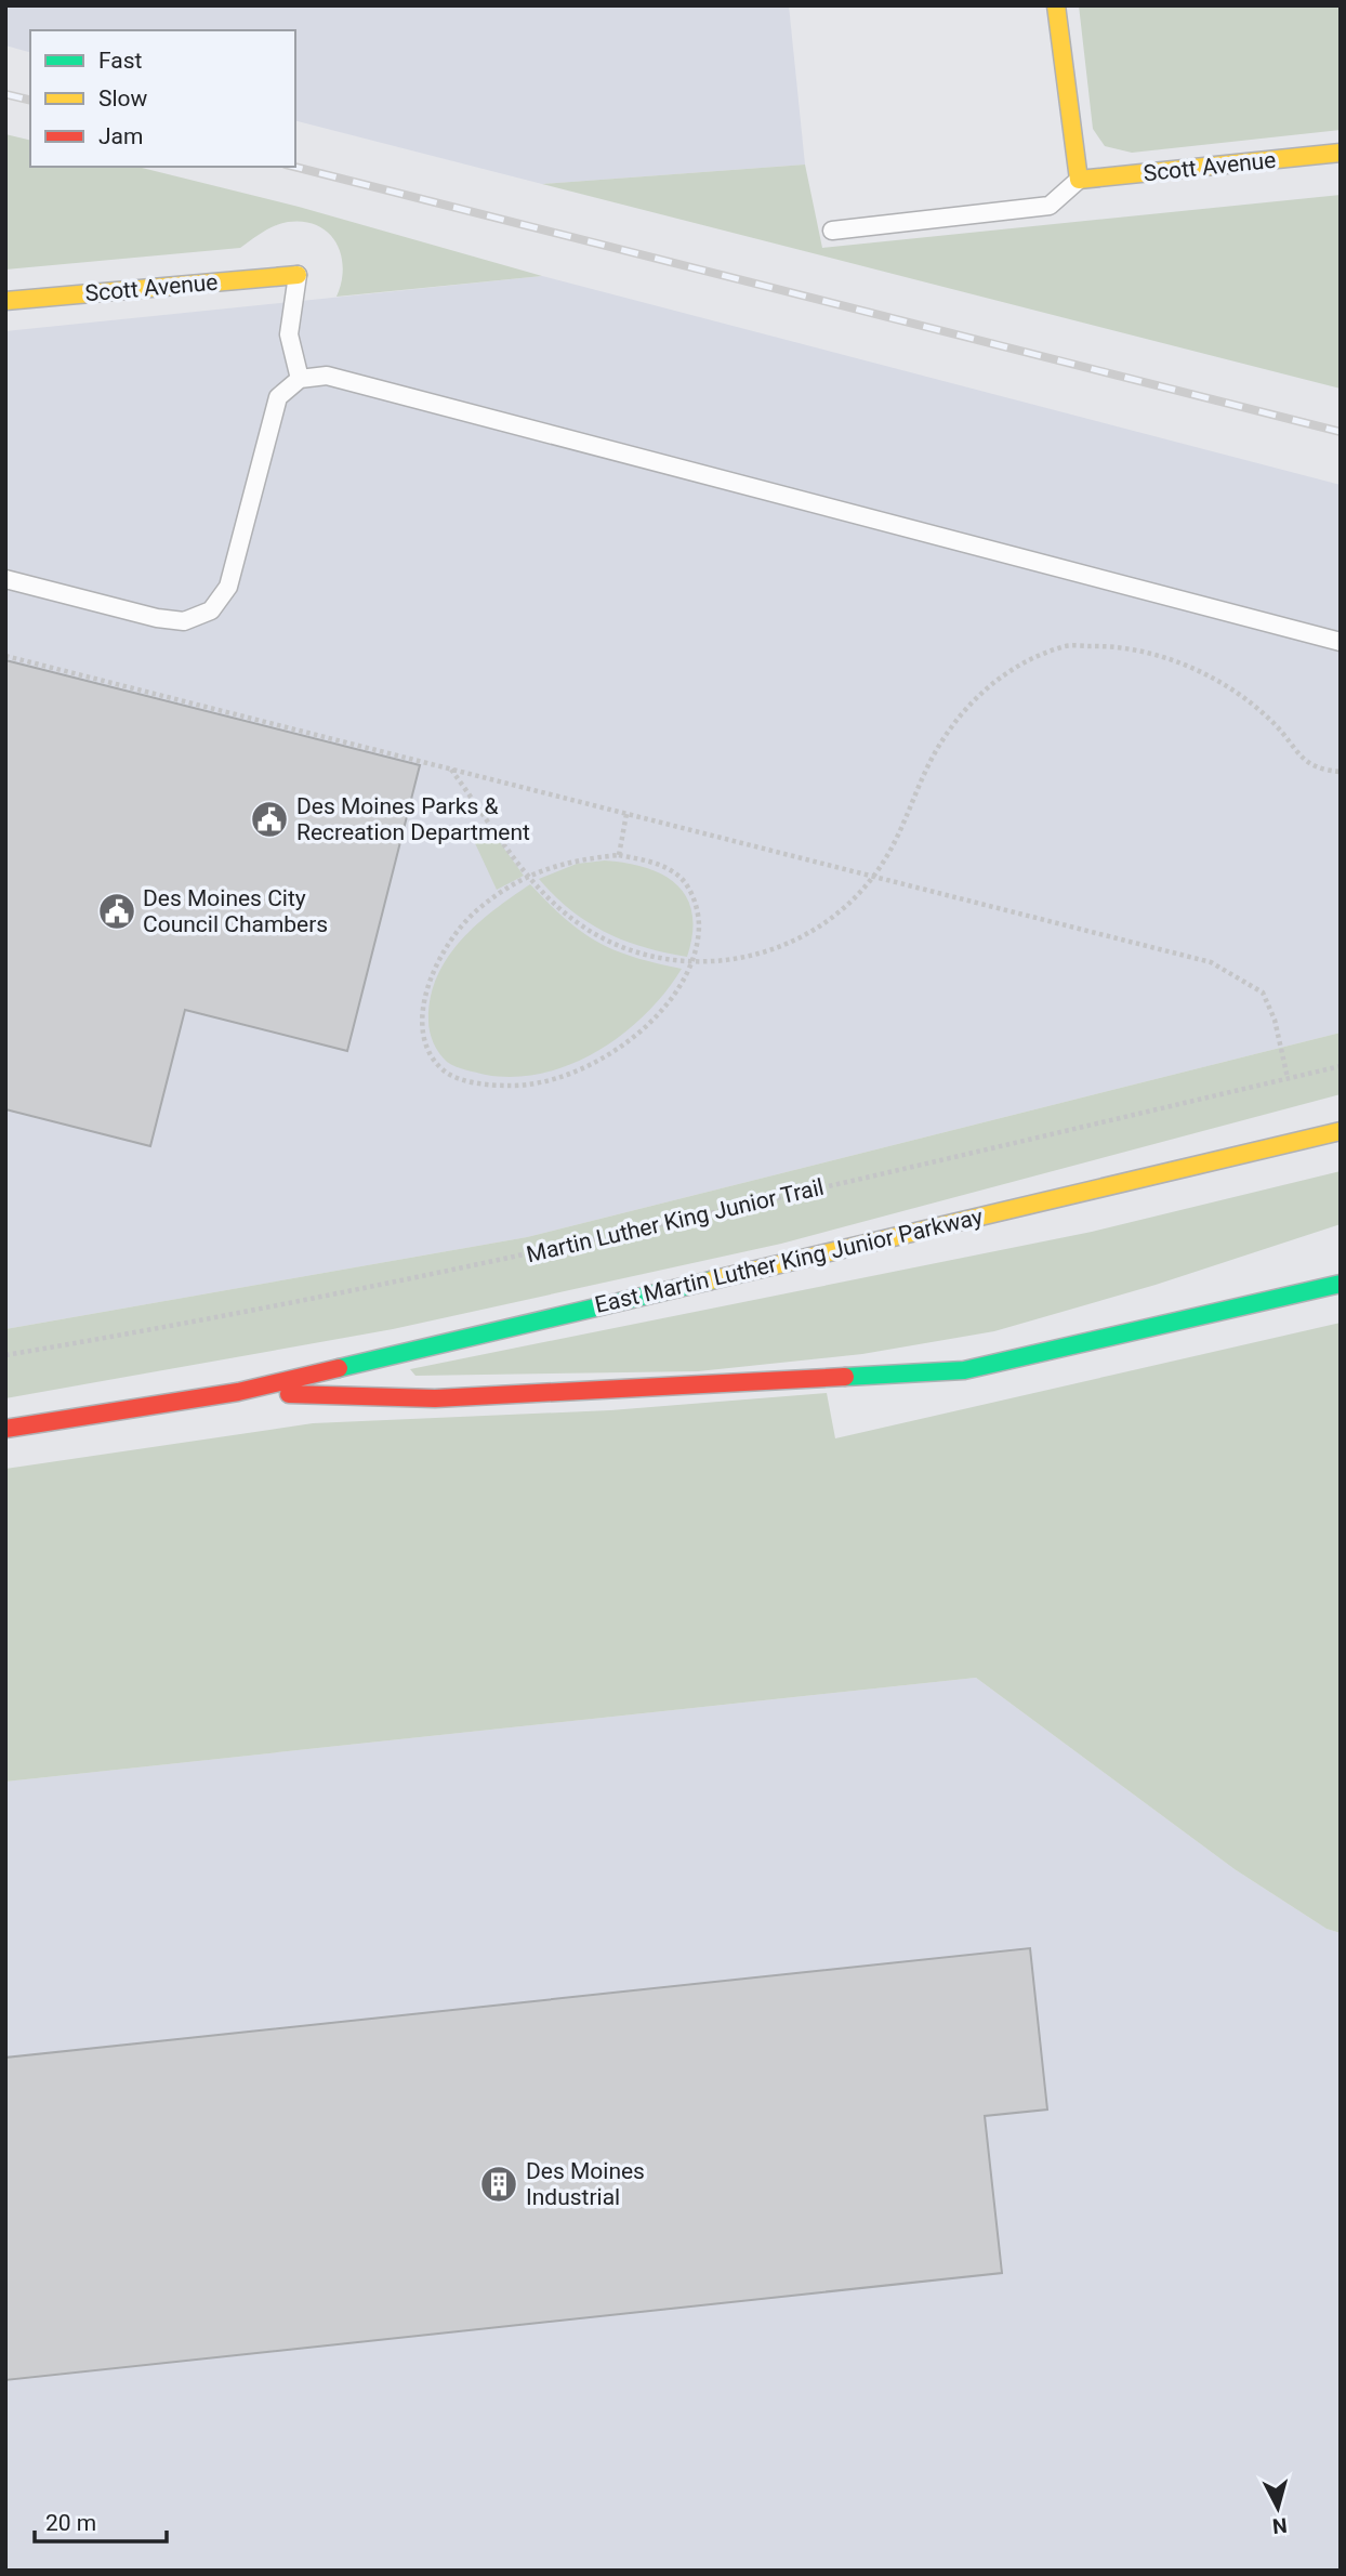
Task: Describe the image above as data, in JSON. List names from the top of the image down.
{
  "streets": {
    "main road": ["Scott Avenue", "East Martin Luther King Junior Parkway"],
    "path": ["Martin Luther King Junior Trail"]
  },
  "places": {
    "public building": ["Des Moines Parks & Recreation Department", "Des Moines City Council Chambers"],
    "building": ["Des Moines Industrial"]
  },
  "legend": ["Fast", "Slow", "Jam"],
  "scale_bar": "20 m",
  "north": "bottom"
}
